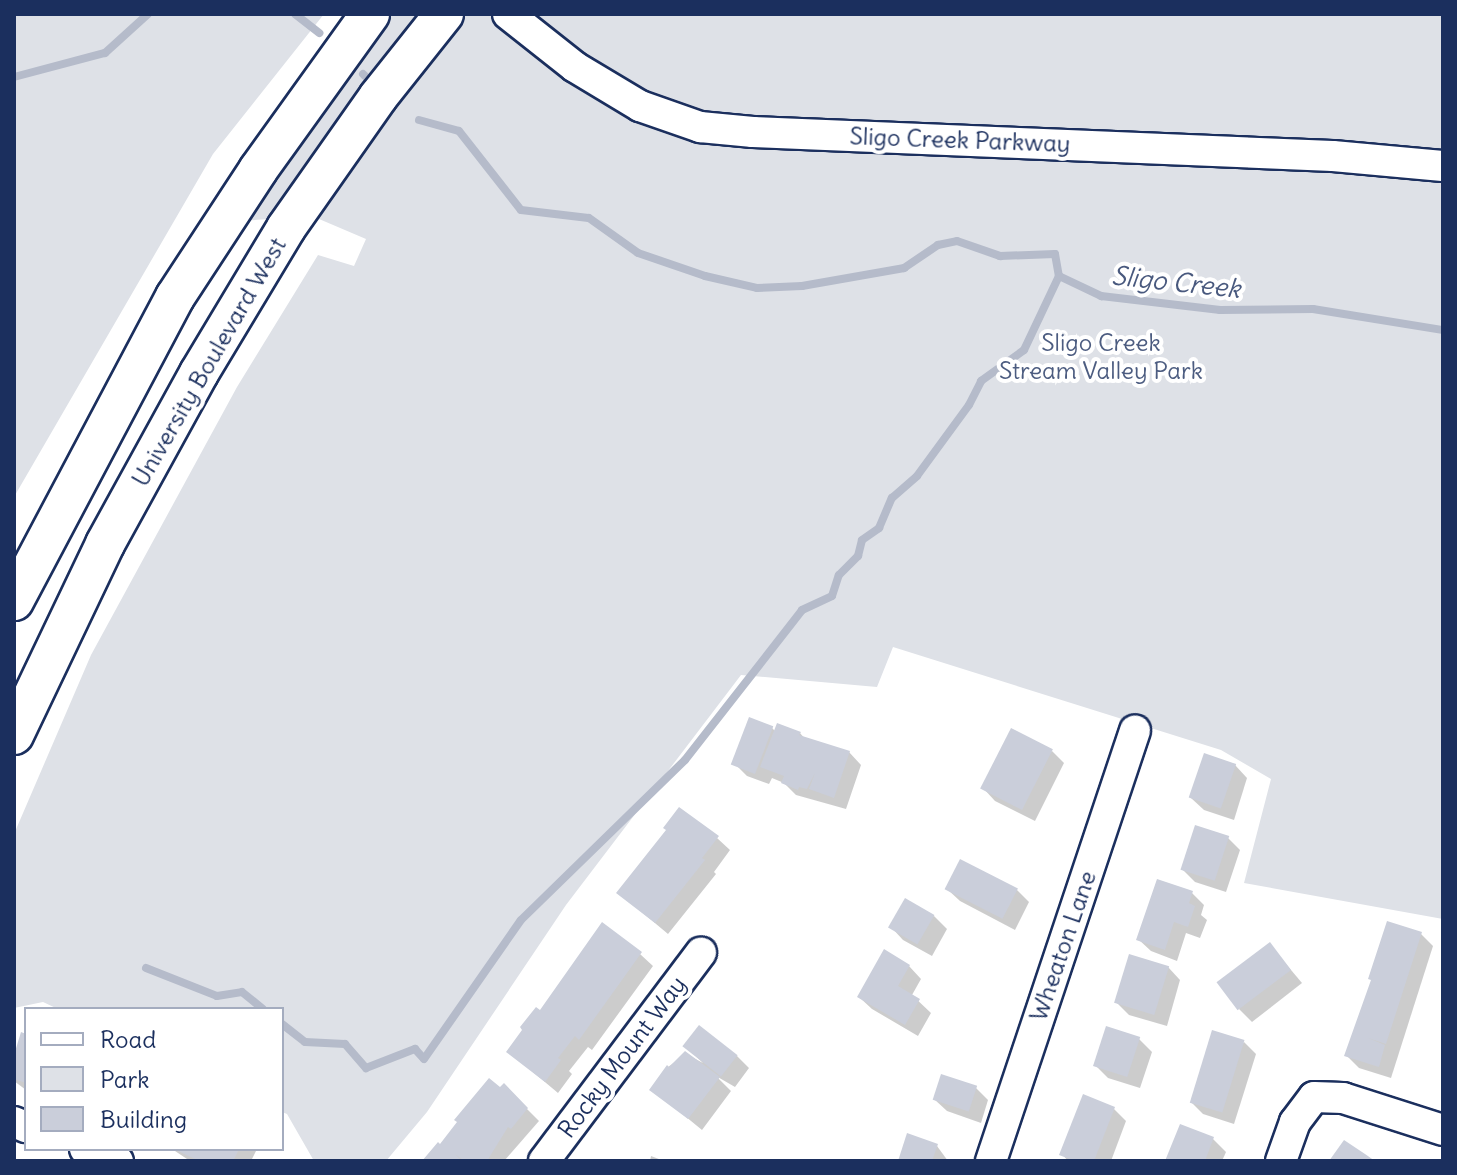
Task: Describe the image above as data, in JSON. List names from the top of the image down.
{
  "streets": {
    "main road": ["University Boulevard West"],
    "street": ["Sligo Creek Parkway", "Wheaton Lane", "Rocky Mount Way"]
  },
  "water": ["Sligo Creek"],
  "parks": ["Sligo Creek Stream Valley Park"],
  "legend": ["Road", "Park", "Building"]
}
